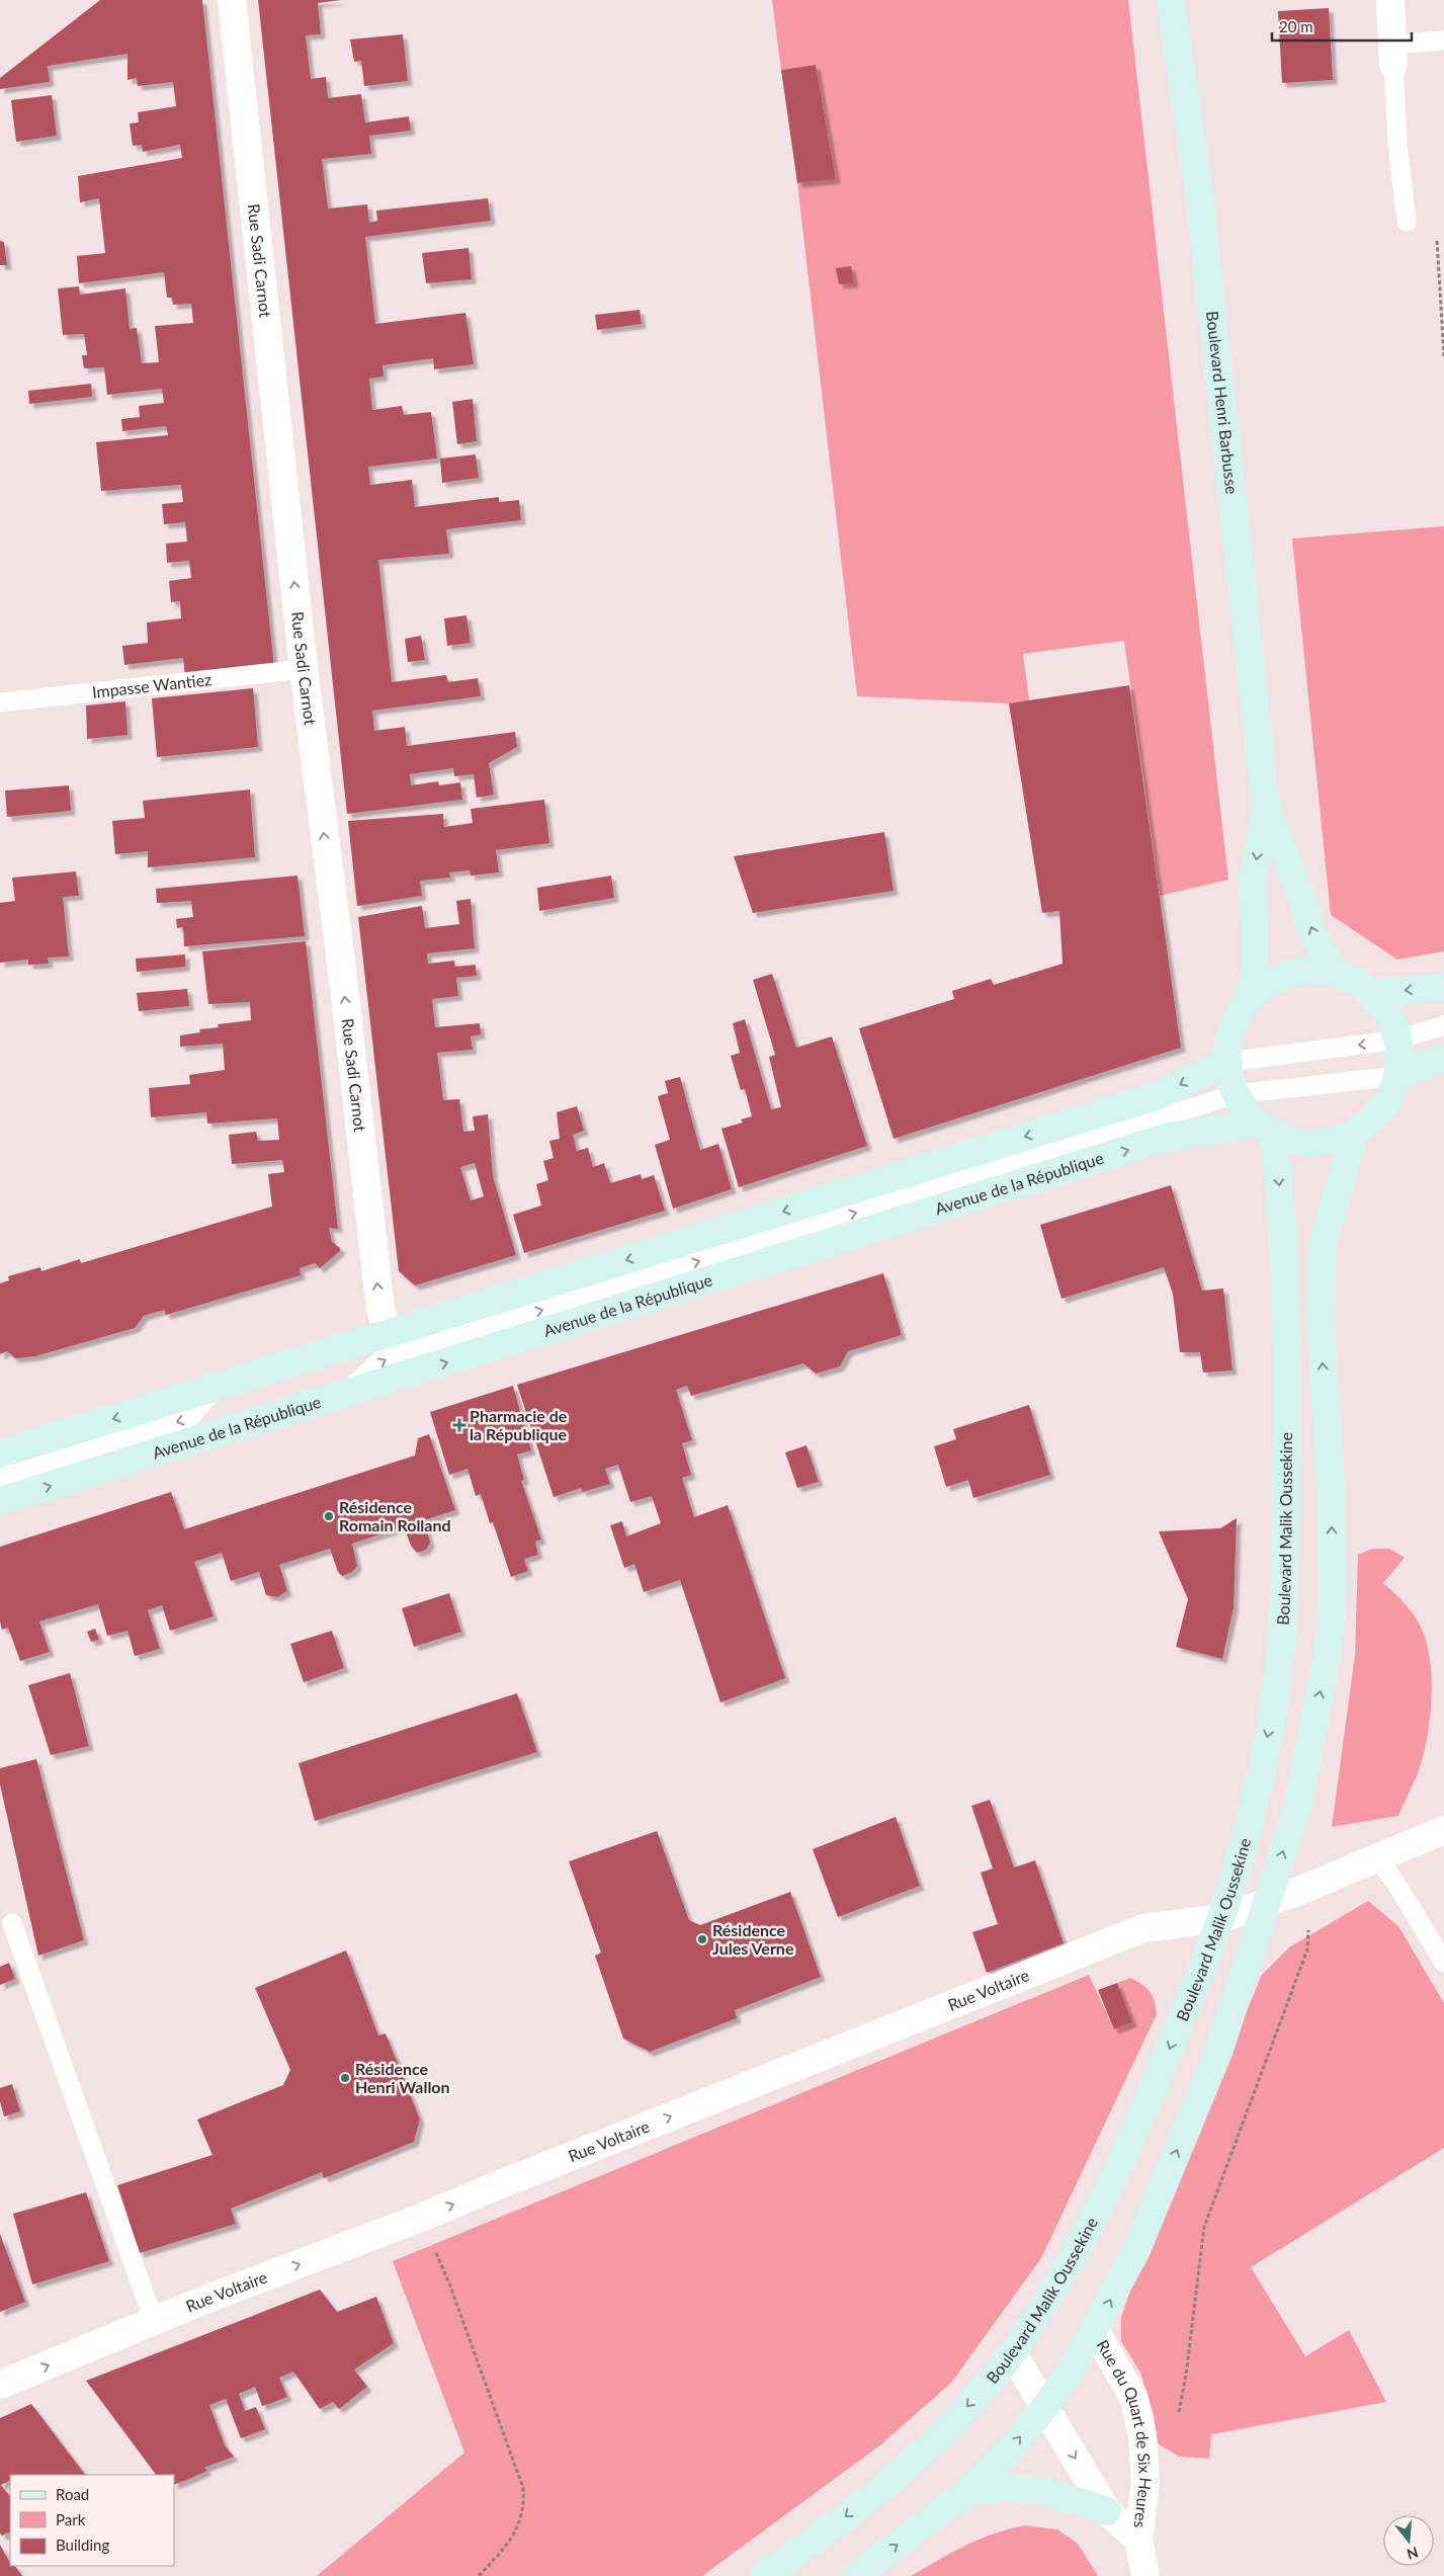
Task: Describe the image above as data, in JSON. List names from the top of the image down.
{
  "streets": {
    "main road": ["Boulevard Henri Barbusse", "Avenue de la République", "Boulevard Malik Oussekine"],
    "street": ["Rue Sadi Carnot", "Rue Voltaire", "Rue du Quart de Six Heures"],
    "lane": ["Impasse Wantiez"]
  },
  "crossings": [
    ["Rue Sadi Carnot", "Impasse Wantiez"],
    ["Avenue de la République", "Boulevard Malik Oussekine"],
    ["Boulevard Malik Oussekine", "Rue Voltaire"],
    ["Boulevard Malik Oussekine", "Rue du Quart de Six Heures"]
  ],
  "one_way": ["Rue Sadi Carnot", "Rue Voltaire"],
  "places": {
    "health": ["Pharmacie de la République"],
    "other": ["Résidence Romain Rolland", "Résidence Jules Verne", "Résidence Henri Wallon"]
  },
  "legend": ["Road", "Park", "Building"],
  "scale_bar": "20 m",
  "north": "bottom"
}
